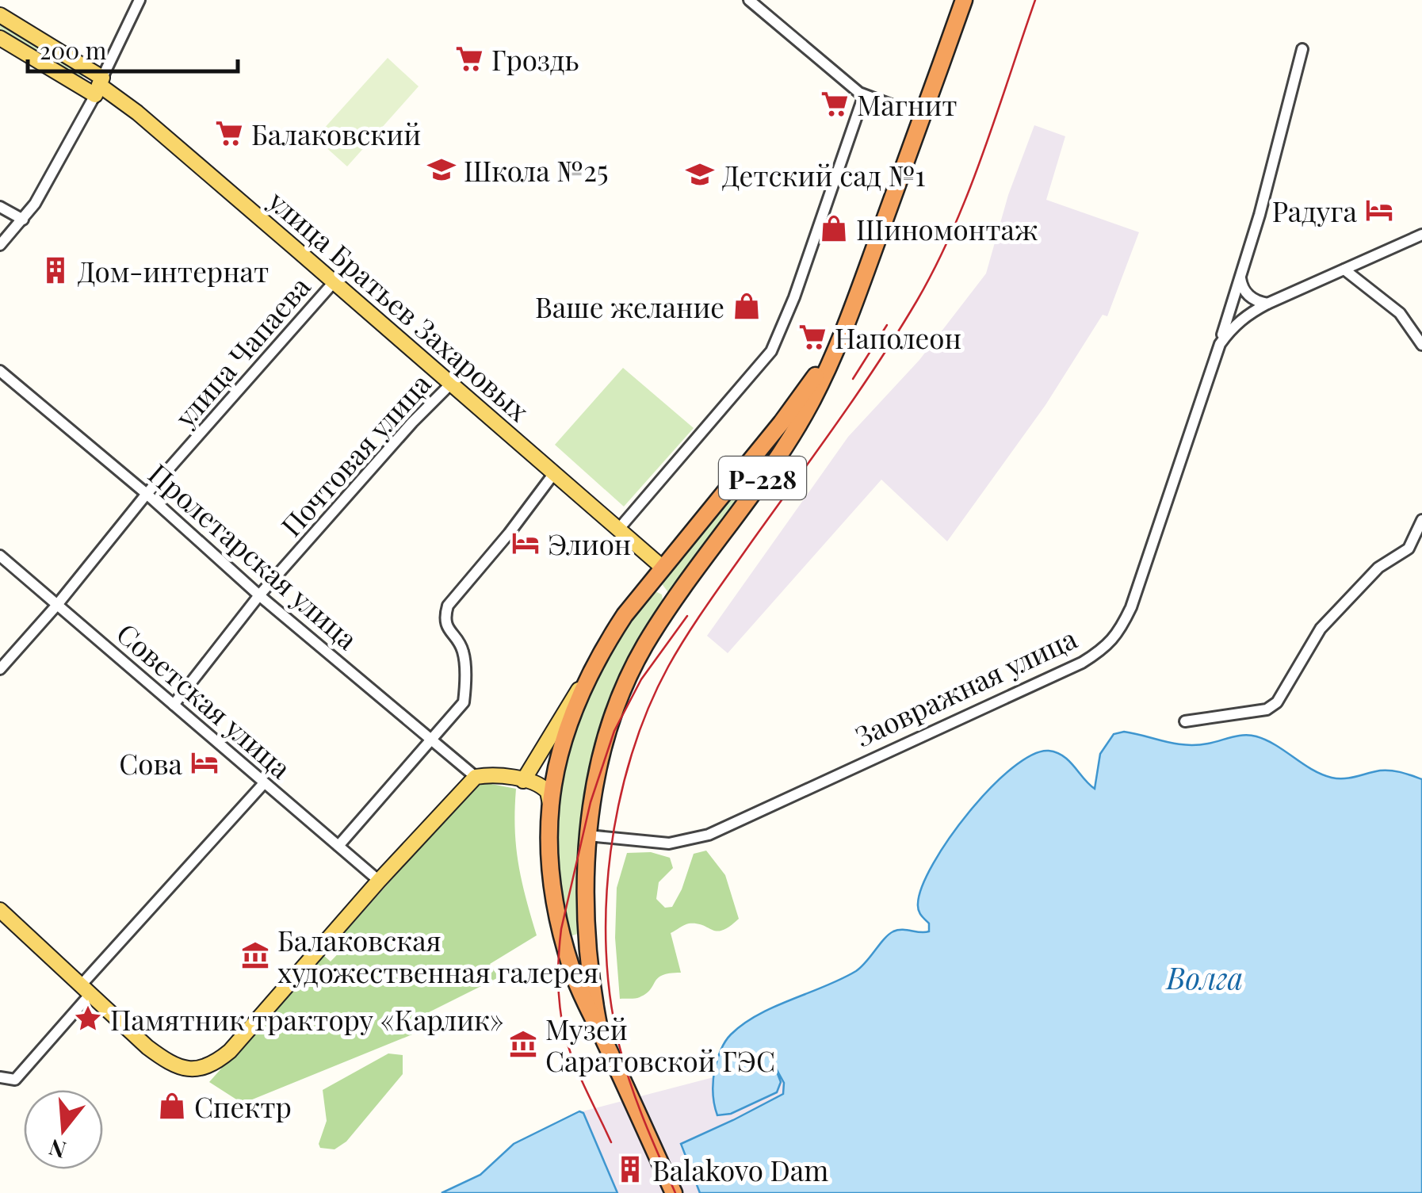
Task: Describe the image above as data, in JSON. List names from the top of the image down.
{
  "streets": {
    "highway": ["Р-228"],
    "main road": ["улица Братьев Захаровых"],
    "street": [
      "улица Чапаева",
      "Почтовая улица",
      "Пролетарская улица",
      "Заовражная улица",
      "Советская улица"
    ]
  },
  "crossings": [
    ["улица Братьев Захаровых", "улица Чапаева"],
    ["улица Братьев Захаровых", "Почтовая улица"],
    ["улица Братьев Захаровых", "Р-228"],
    ["улица Чапаева", "Пролетарская улица"],
    ["улица Чапаева", "Советская улица"],
    ["Почтовая улица", "Пролетарская улица"],
    ["Почтовая улица", "Советская улица"],
    ["Р-228", "Заовражная улица"]
  ],
  "water": ["Волга"],
  "places": {
    "supermarket": [
      "Гроздь",
      "Магнит",
      "Балаковский",
      "Наполеон"
    ],
    "school or university": ["Школа №25", "Детский сад №1"],
    "hotel": ["Радуга", "Элион", "Сова"],
    "shop": ["Шиномонтаж", "Ваше желание", "Спектр"],
    "building": ["Дом-интернат", "Balakovo Dam"],
    "museum": ["Балаковская художественная галерея", "Музей Саратовской ГЭС"],
    "place": ["Памятник трактору «Карлик»"]
  },
  "scale_bar": "200 m",
  "north": "bottom"
}
